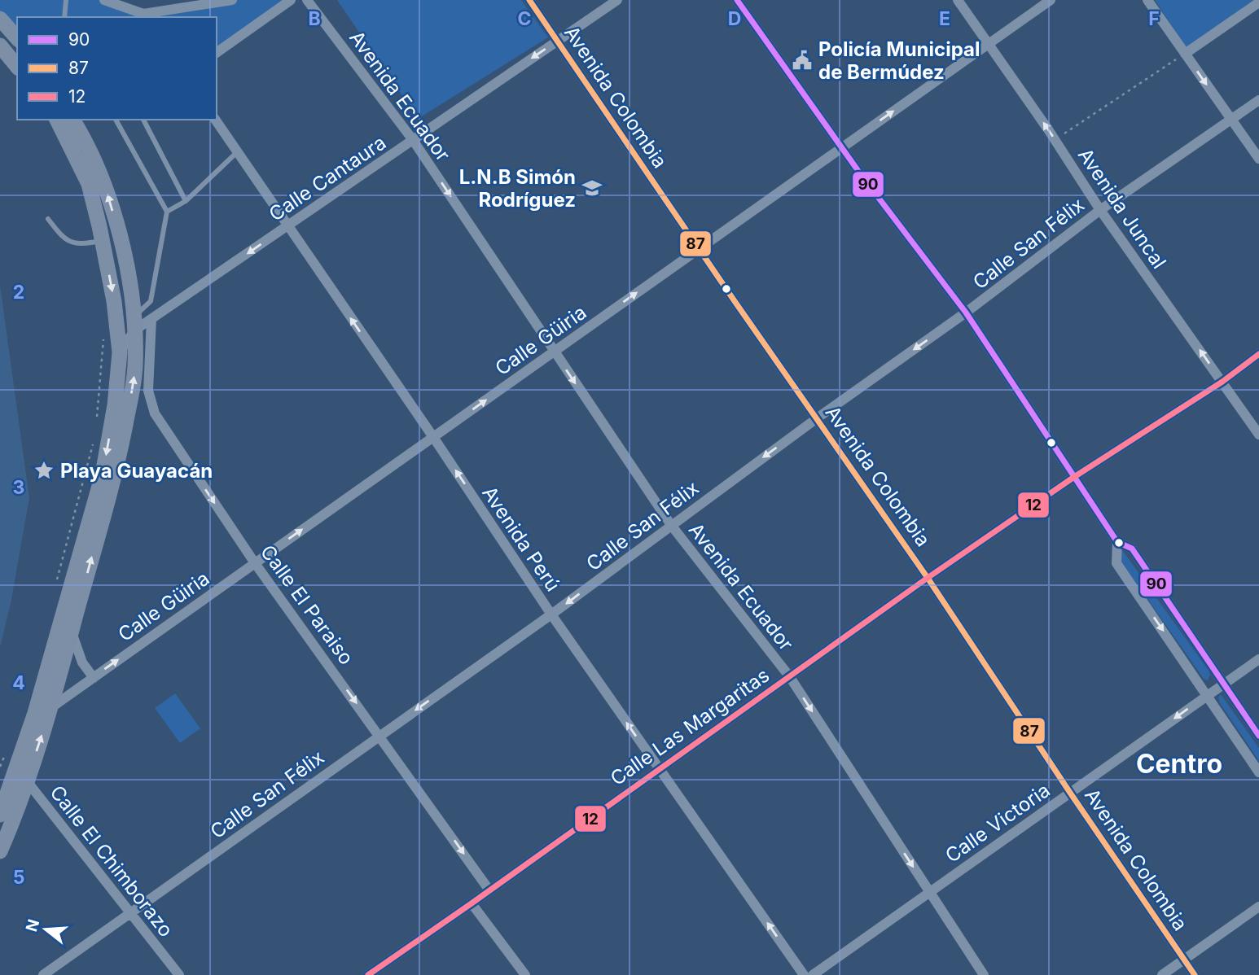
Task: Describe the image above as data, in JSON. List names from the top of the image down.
{
  "streets": {
    "street": [
      "Avenida Ecuador",
      "Avenida Colombia",
      "Calle Cantaura",
      "Avenida Juncal",
      "Calle San Félix",
      "Calle Güiria",
      "Avenida Perú",
      "Calle El Paraiso",
      "Calle Las Margaritas",
      "Calle Victoria",
      "Calle El Chimborazo"
    ]
  },
  "crossings": [
    ["Avenida Ecuador", "Calle Cantaura"],
    ["Avenida Ecuador", "Calle San Félix"],
    ["Avenida Ecuador", "Calle Güiria"],
    ["Avenida Ecuador", "Calle Las Margaritas"],
    ["Avenida Ecuador", "Calle Victoria"],
    ["Avenida Colombia", "Calle Cantaura"],
    ["Avenida Colombia", "Calle San Félix"],
    ["Avenida Colombia", "Calle Güiria"],
    ["Avenida Colombia", "Calle Las Margaritas"],
    ["Avenida Colombia", "Calle Victoria"],
    ["Calle Cantaura", "Avenida Perú"],
    ["Calle Cantaura", "Calle El Paraiso"],
    ["Avenida Juncal", "Calle San Félix"],
    ["Avenida Juncal", "Calle Güiria"],
    ["Avenida Juncal", "Calle Las Margaritas"],
    ["Calle San Félix", "Avenida Perú"],
    ["Calle San Félix", "Calle El Paraiso"],
    ["Calle San Félix", "Calle El Chimborazo"],
    ["Calle Güiria", "Avenida Perú"],
    ["Calle Güiria", "Calle El Paraiso"],
    ["Avenida Perú", "Calle Las Margaritas"],
    ["Calle El Paraiso", "Calle Las Margaritas"]
  ],
  "one_way": [
    "Avenida Ecuador",
    "Calle Cantaura",
    "Avenida Juncal",
    "Calle San Félix",
    "Calle Güiria",
    "Avenida Perú",
    "Calle El Paraiso"
  ],
  "districts": ["Centro"],
  "places": {
    "public building": ["Policía Municipal de Bermúdez"],
    "school or university": ["L.N.B Simón Rodríguez"],
    "place": ["Playa Guayacán"]
  },
  "lines": ["transit line 90", "transit line 87", "transit line 12"],
  "legend": ["90", "87", "12"],
  "north": "left",
  "grid": {
    "columns": [
      "B",
      "C",
      "D",
      "E",
      "F"
    ],
    "rows": [
      "2",
      "3",
      "4",
      "5"
    ]
  }
}
